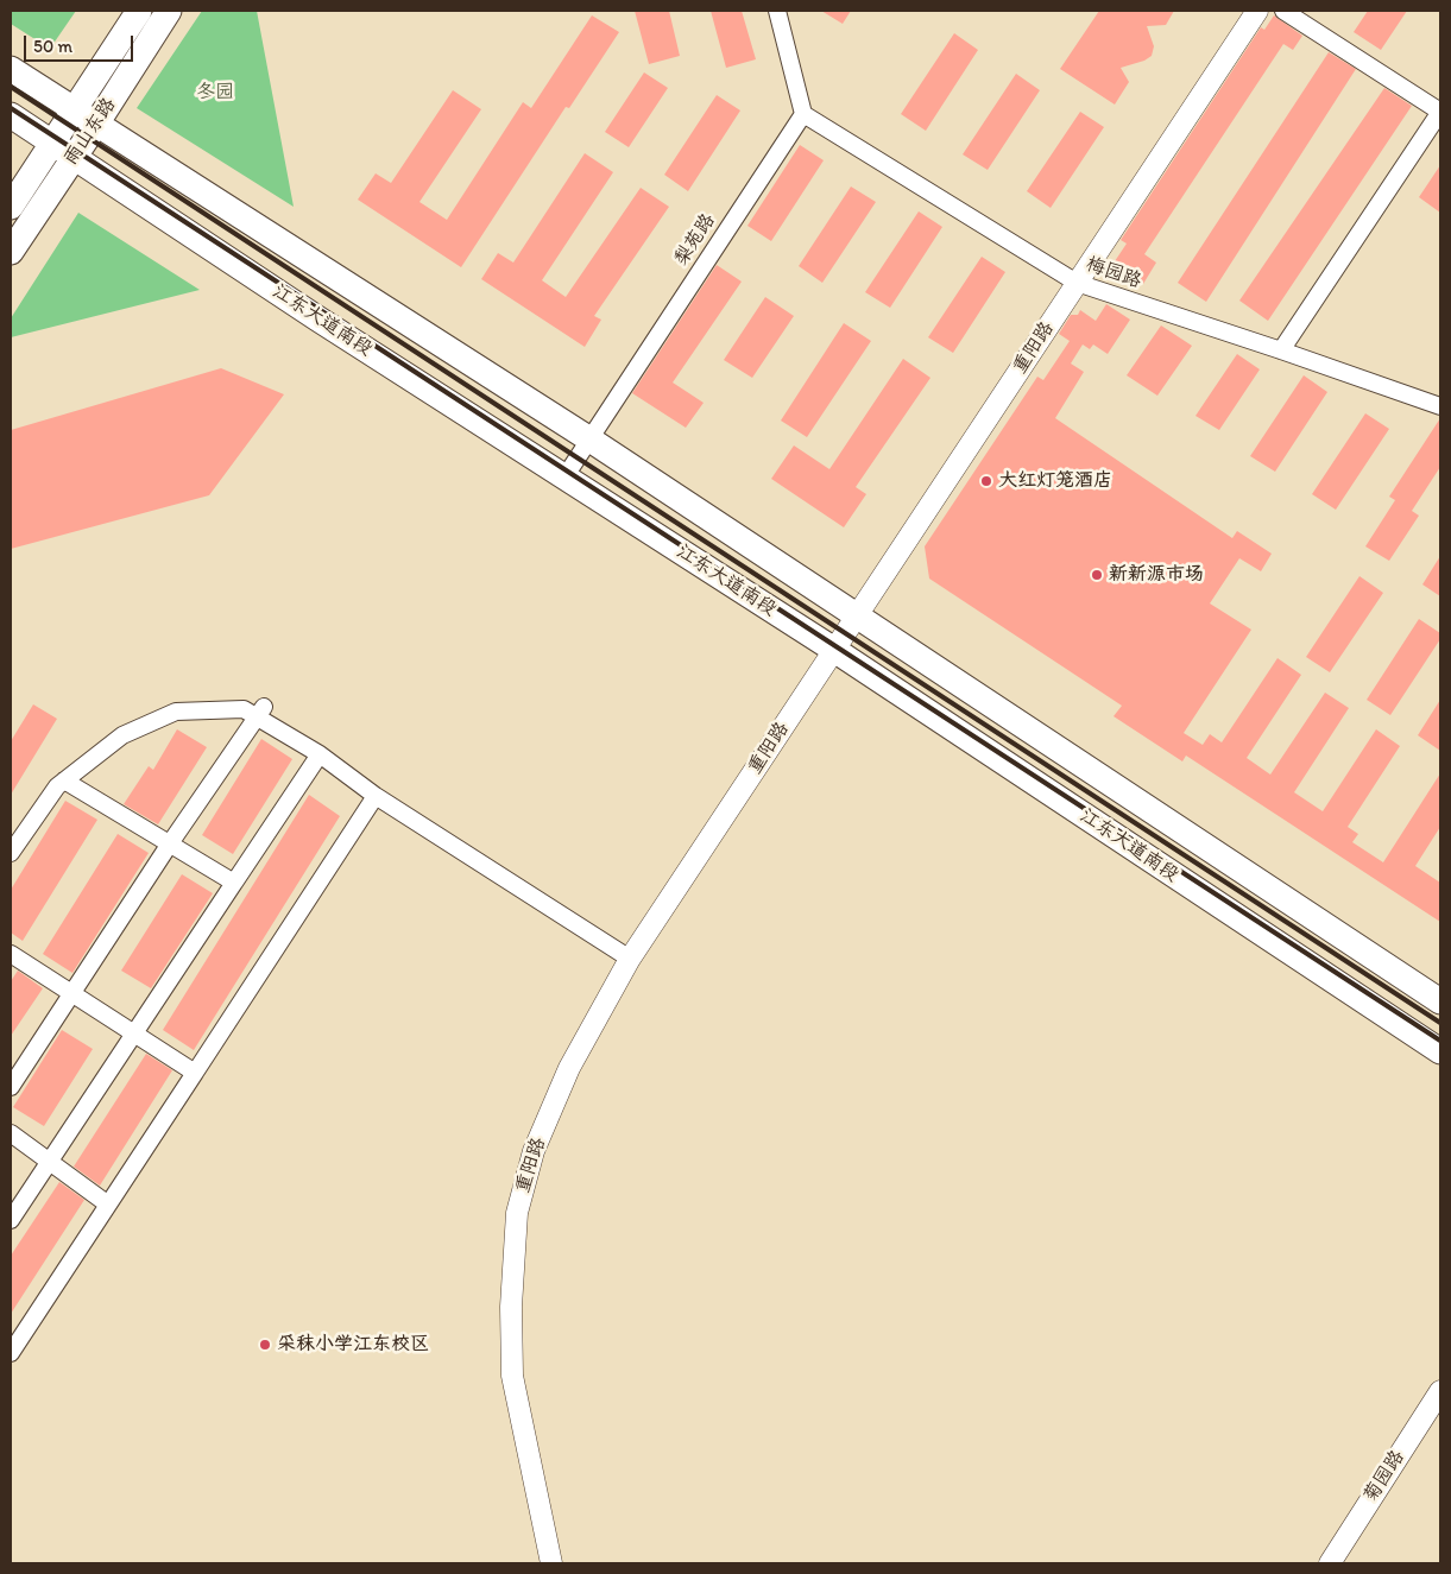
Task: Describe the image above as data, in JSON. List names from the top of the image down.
{
  "streets": {
    "main road": ["雨山东路", "江东大道南段"],
    "street": [
      "梨苑路",
      "梅园路",
      "重阳路",
      "菊园路"
    ]
  },
  "crossings": [
    ["雨山东路", "江东大道南段"],
    ["梨苑路", "梅园路"],
    ["梨苑路", "江东大道南段"],
    ["梅园路", "重阳路"],
    ["江东大道南段", "重阳路"]
  ],
  "parks": ["冬园"],
  "places": ["大红灯笼酒店", "新新源市场", "采秣小学江东校区"],
  "scale_bar": "50 m"
}
